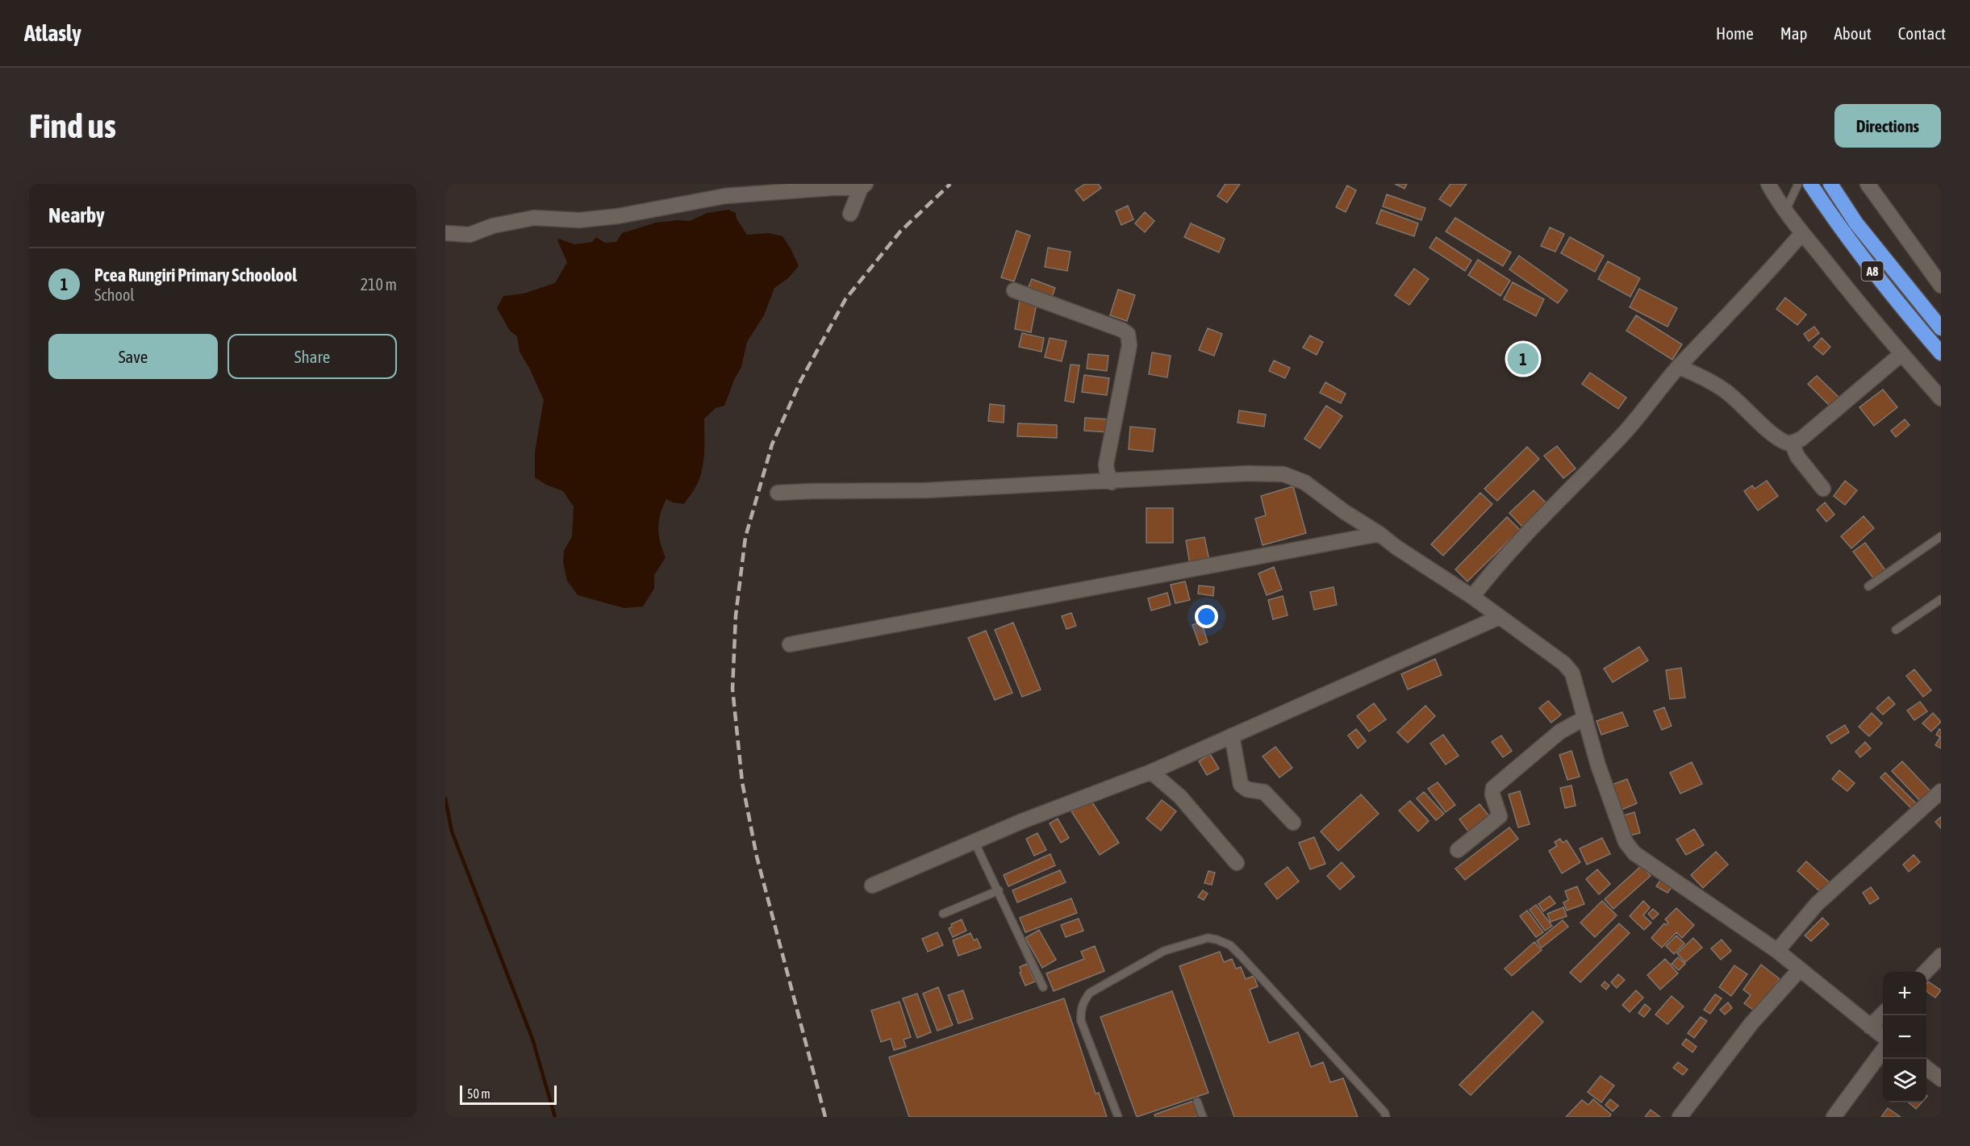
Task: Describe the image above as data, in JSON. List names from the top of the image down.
{
  "streets": {
    "highway": ["A8"]
  },
  "scale_bar": "50 m",
  "page": {
    "header": "Atlasly",
    "nav": [
      "Home",
      "Map",
      "About",
      "Contact"
    ],
    "buttons": [
      "Directions",
      ["Save", "Share"]
    ],
    "title": "Find us",
    "heading": "Nearby",
    "list": [
      {
        "mark": "1",
        "name": "Pcea Rungiri Primary Schoolool",
        "note": "School",
        "value": "210 m"
      }
    ],
    "pins": "1",
    "map_buttons": ["+", "−"],
    "scale": "50 m"
  }
}
